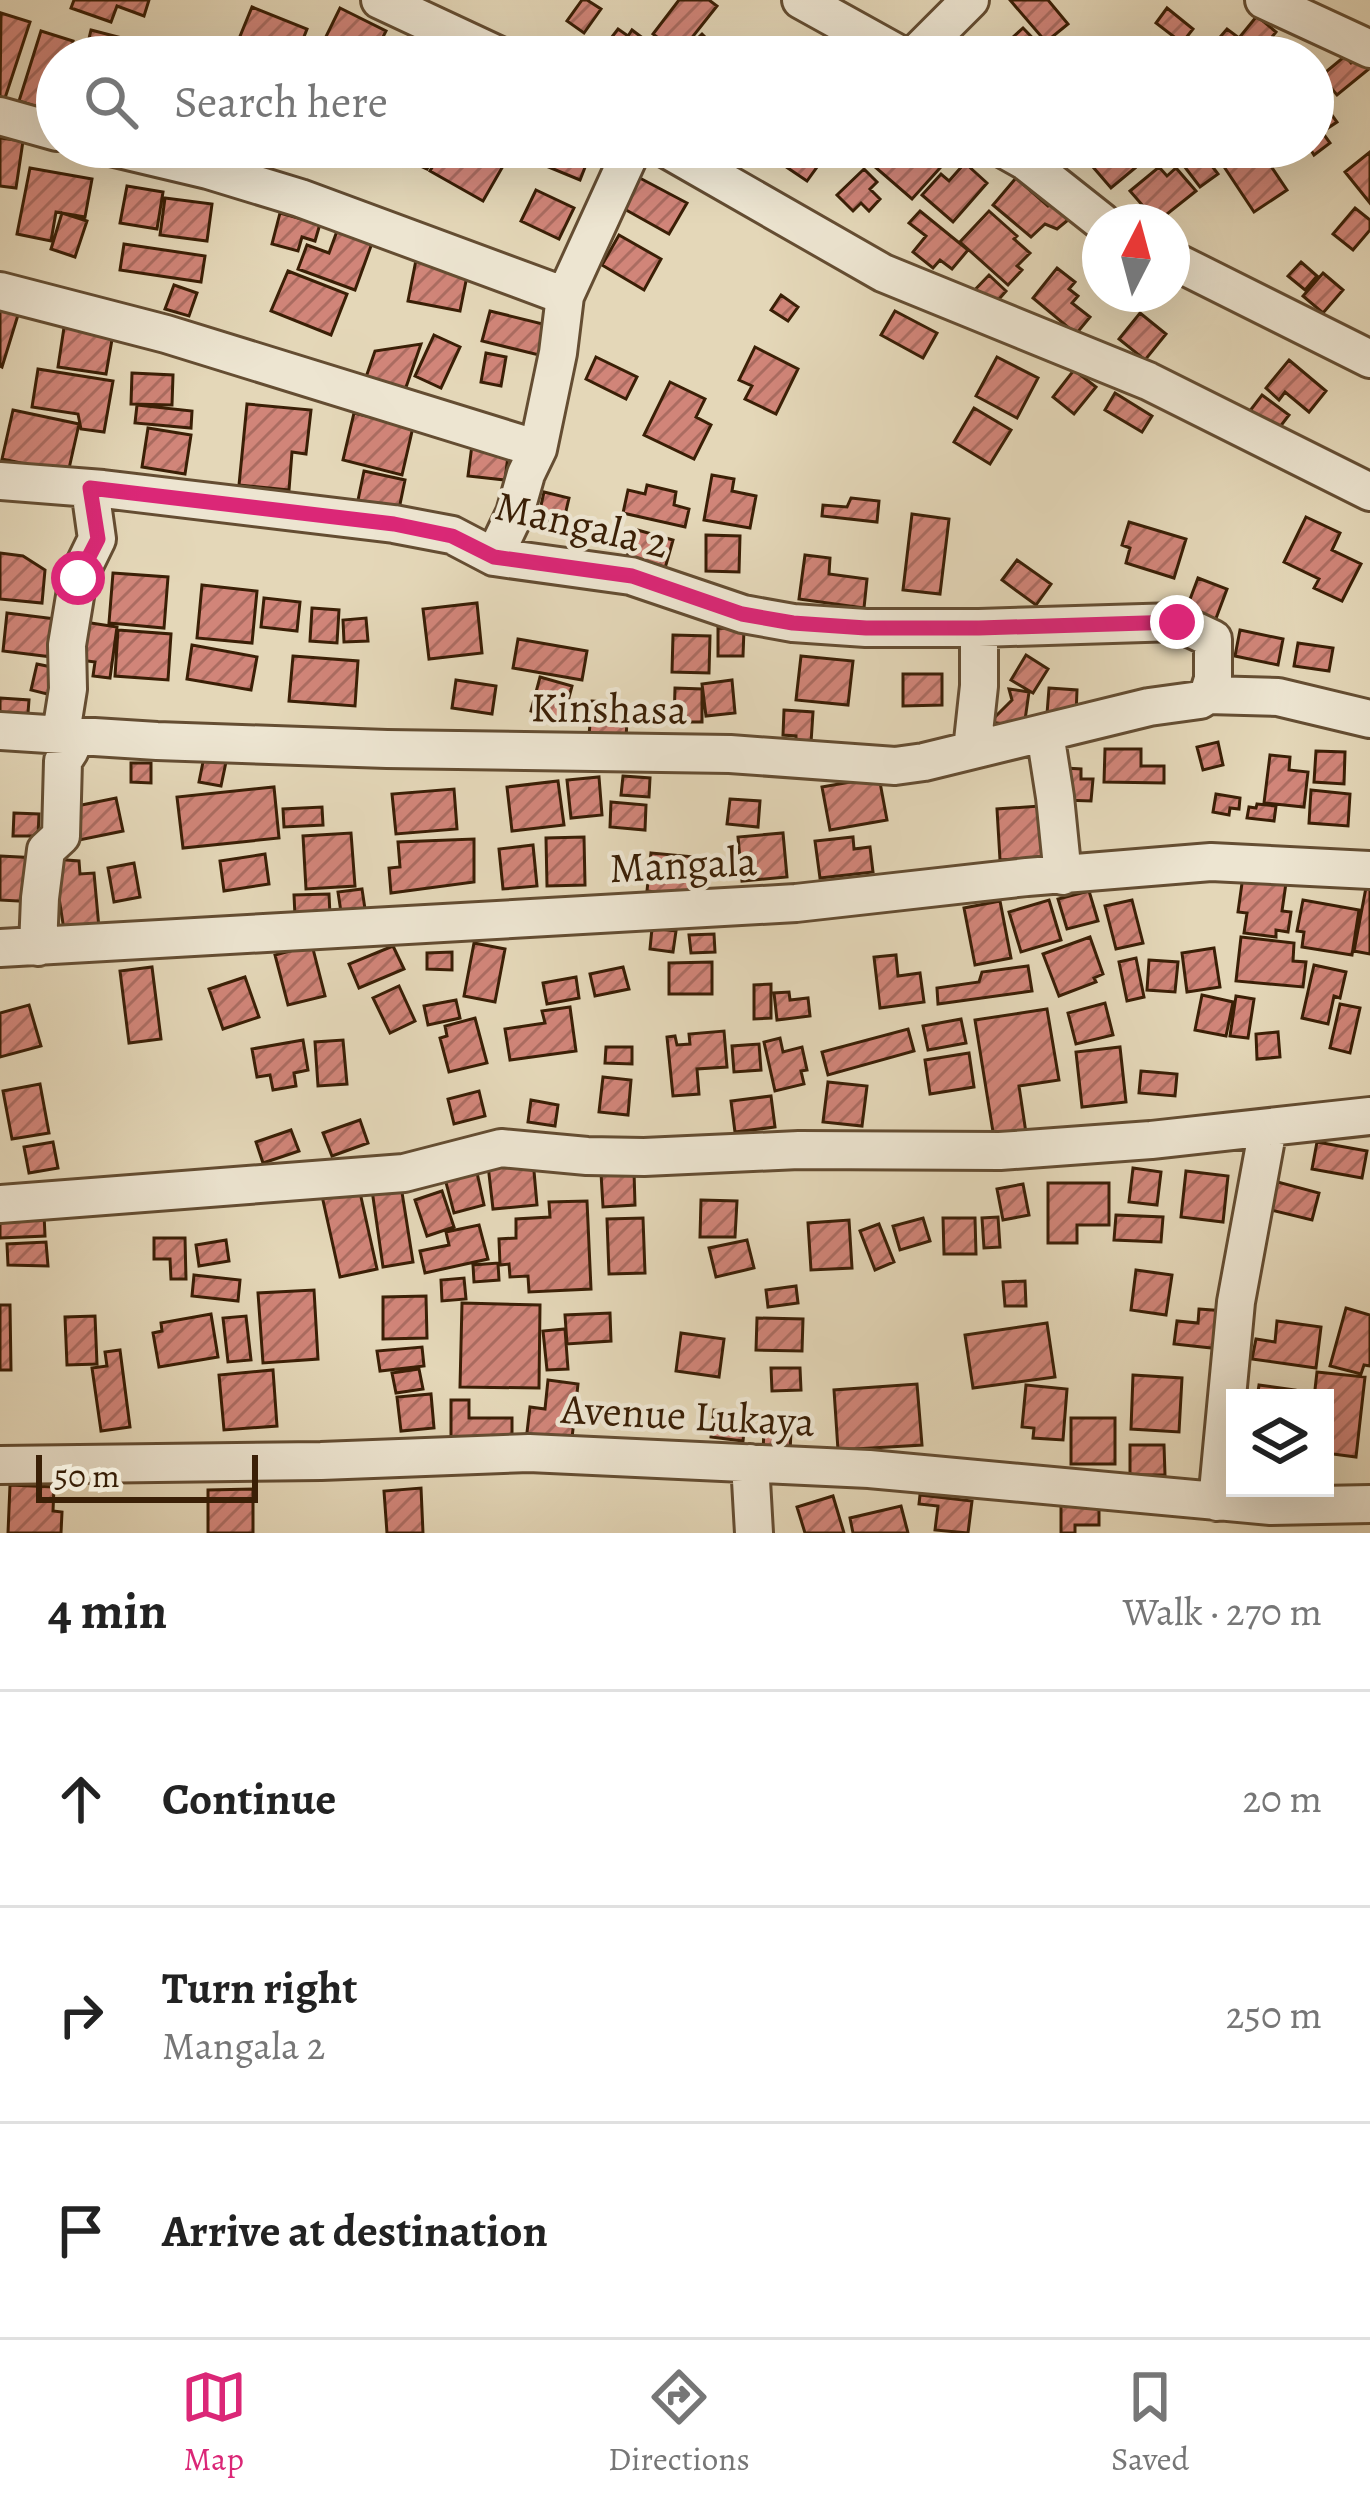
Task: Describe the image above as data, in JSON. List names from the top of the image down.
{
  "streets": {
    "street": [
      "Mangala 2",
      "Kinshasa",
      "Mangala",
      "Avenue Lukaya"
    ]
  },
  "crossings": [
    ["Mangala 2", "Kinshasa"]
  ],
  "scale_bar": "50 m",
  "north": "top",
  "page": {
    "search": "Search here",
    "scale": "50 m",
    "heading": ["4 min", "Walk · 270 m"],
    "list": [
      ["Continue", "20 m"],
      ["Turn right", "Mangala 2", "250 m"],
      "Arrive at destination"
    ],
    "nav": ["Map", "Directions", "Saved"]
  }
}
